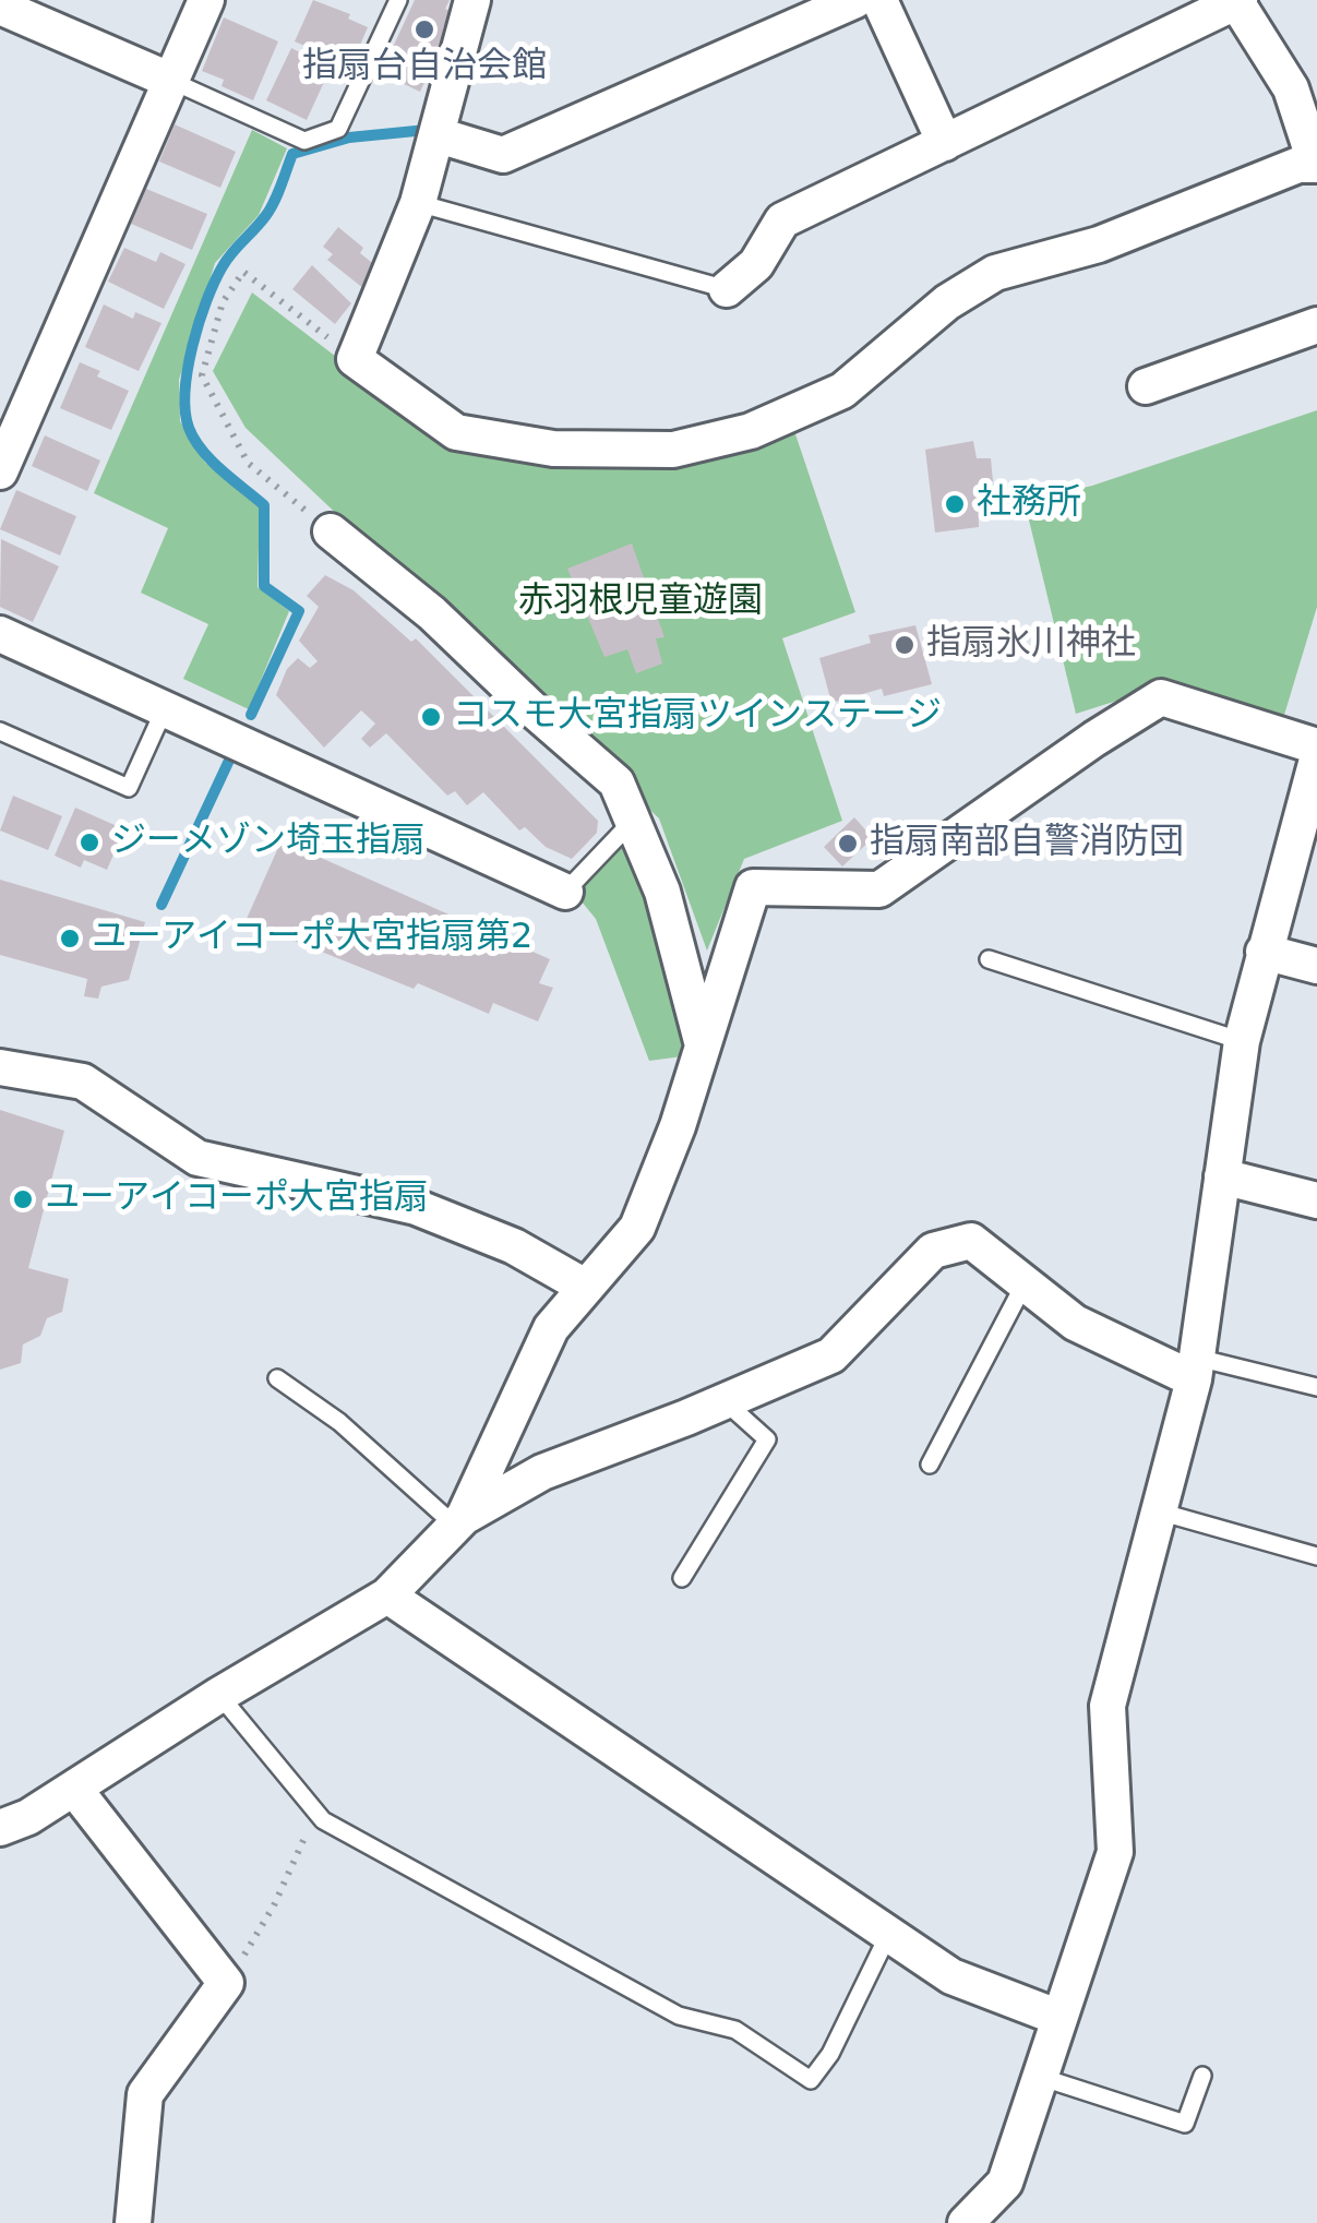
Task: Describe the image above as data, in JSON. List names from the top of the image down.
{
  "parks": ["赤羽根児童遊園"],
  "places": [
    "指扇台自治会館",
    "社務所",
    "指扇氷川神社",
    "コスモ大宮指扇ツインステージ",
    "ジーメゾン埼玉指扇",
    "指扇南部自警消防団",
    "ユーアイコーポ大宮指扇第2",
    "ユーアイコーポ大宮指扇"
  ]
}
